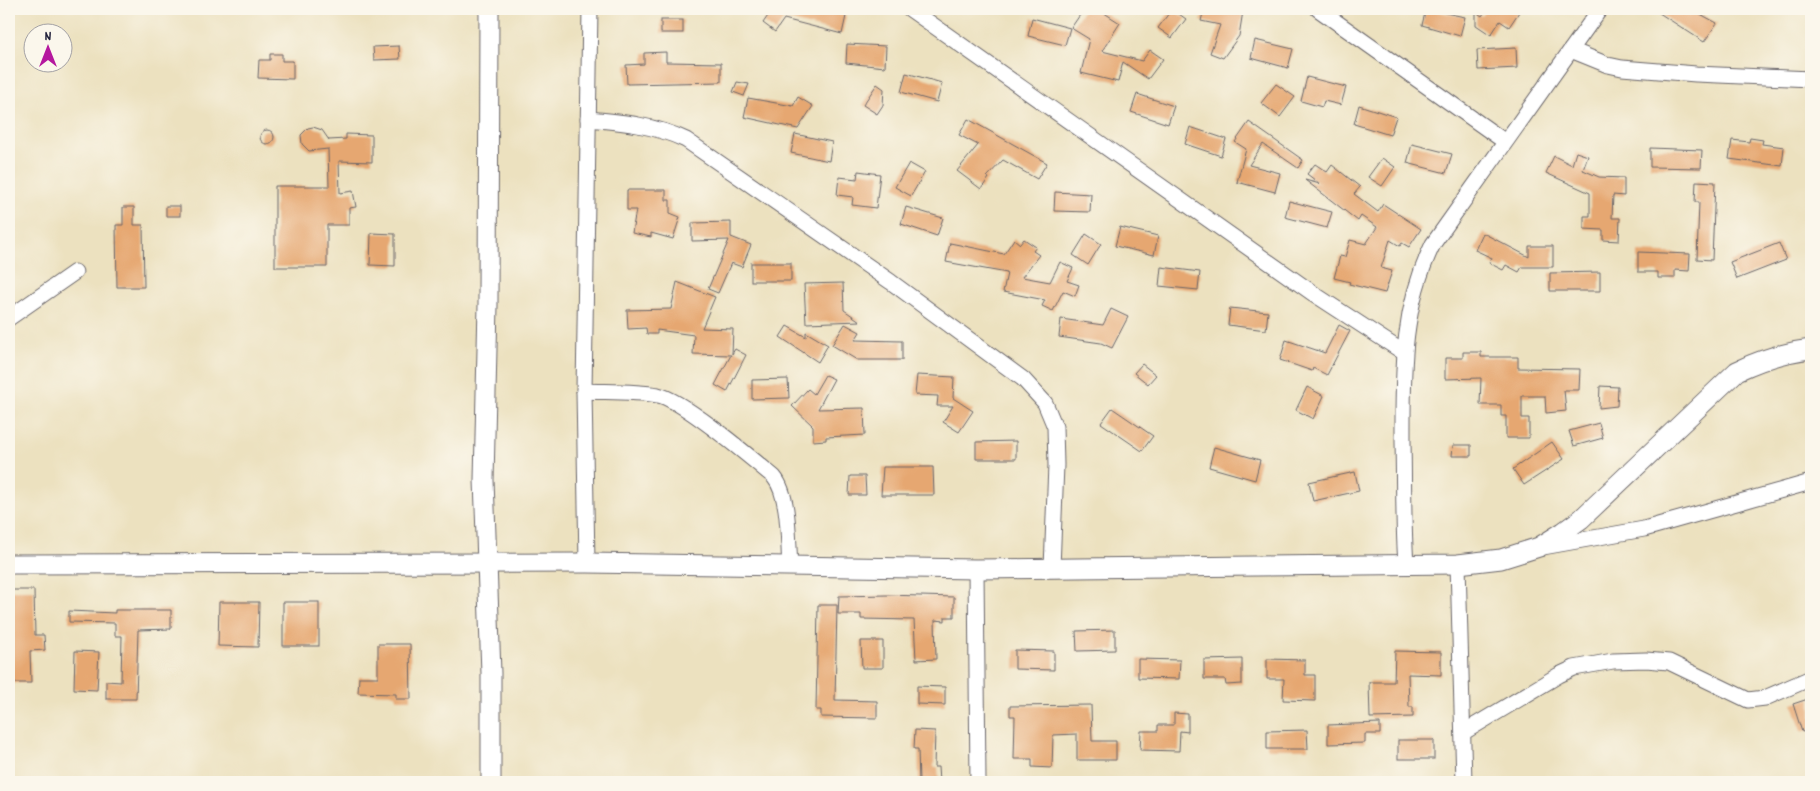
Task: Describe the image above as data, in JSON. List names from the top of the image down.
{
  "north": "top"
}
